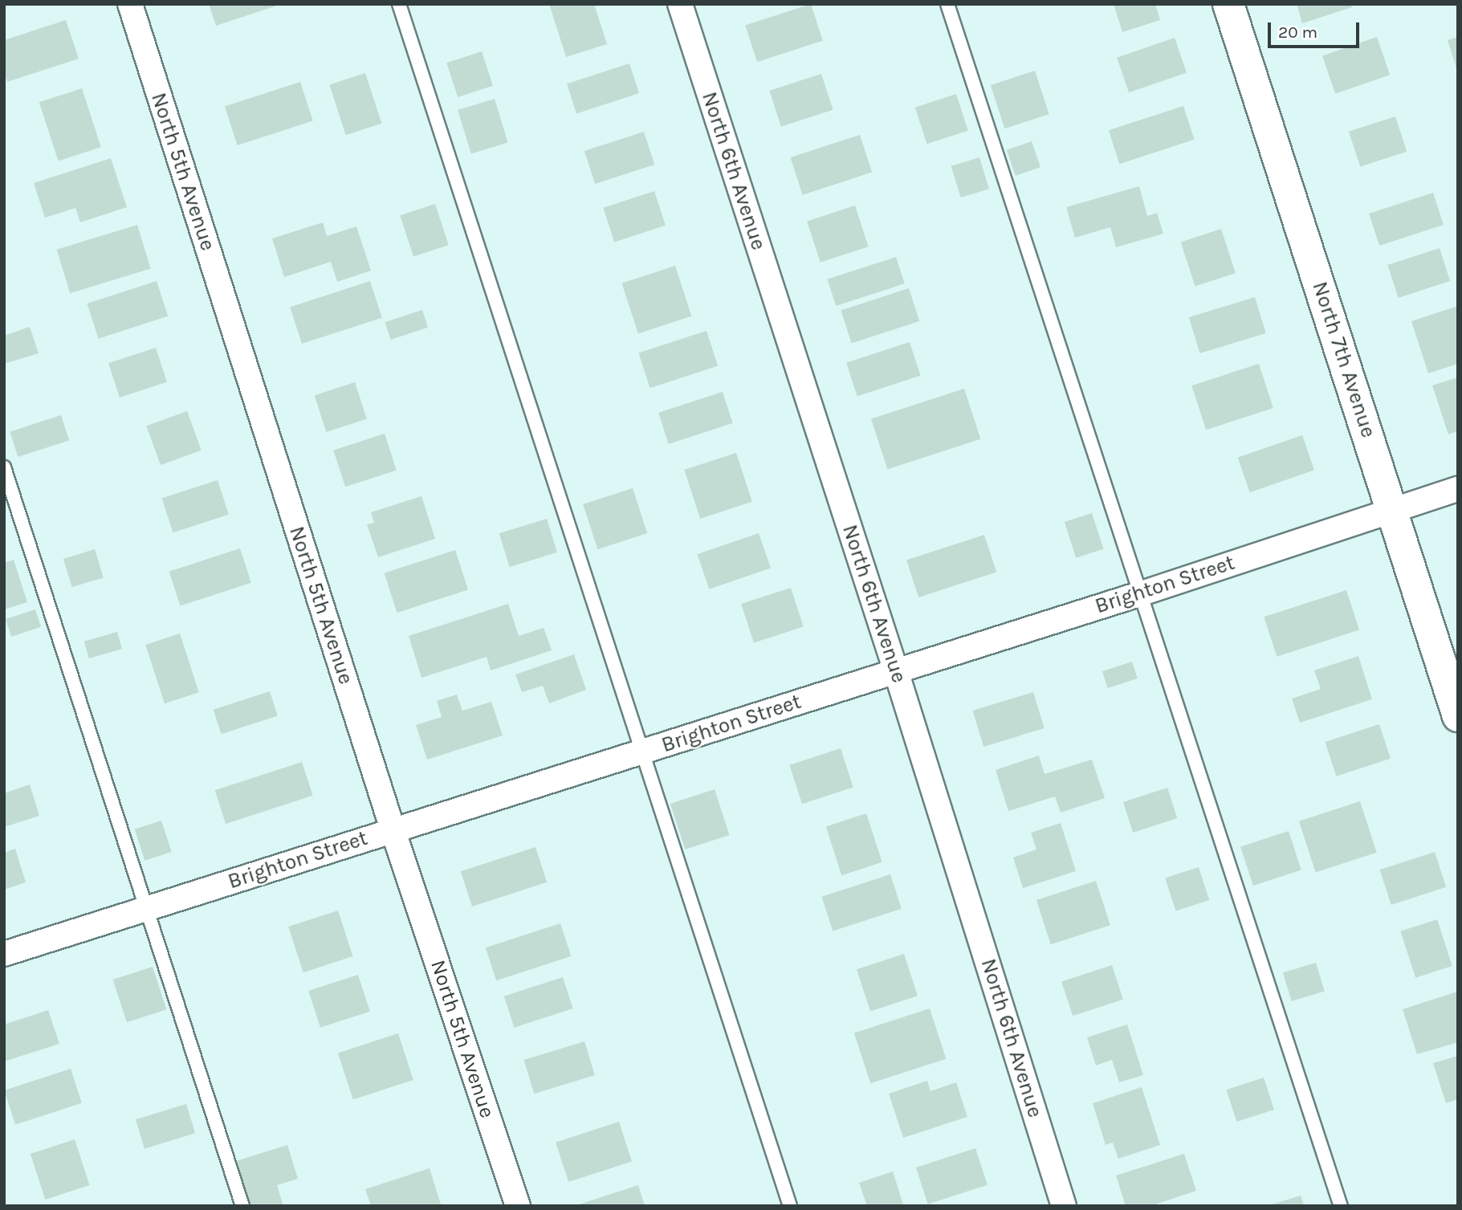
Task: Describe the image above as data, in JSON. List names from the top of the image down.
{
  "streets": {
    "street": [
      "North 6th Avenue",
      "North 5th Avenue",
      "North 7th Avenue",
      "Brighton Street"
    ]
  },
  "crossings": [
    ["North 6th Avenue", "Brighton Street"],
    ["North 5th Avenue", "Brighton Street"],
    ["North 7th Avenue", "Brighton Street"]
  ],
  "scale_bar": "20 m"
}
